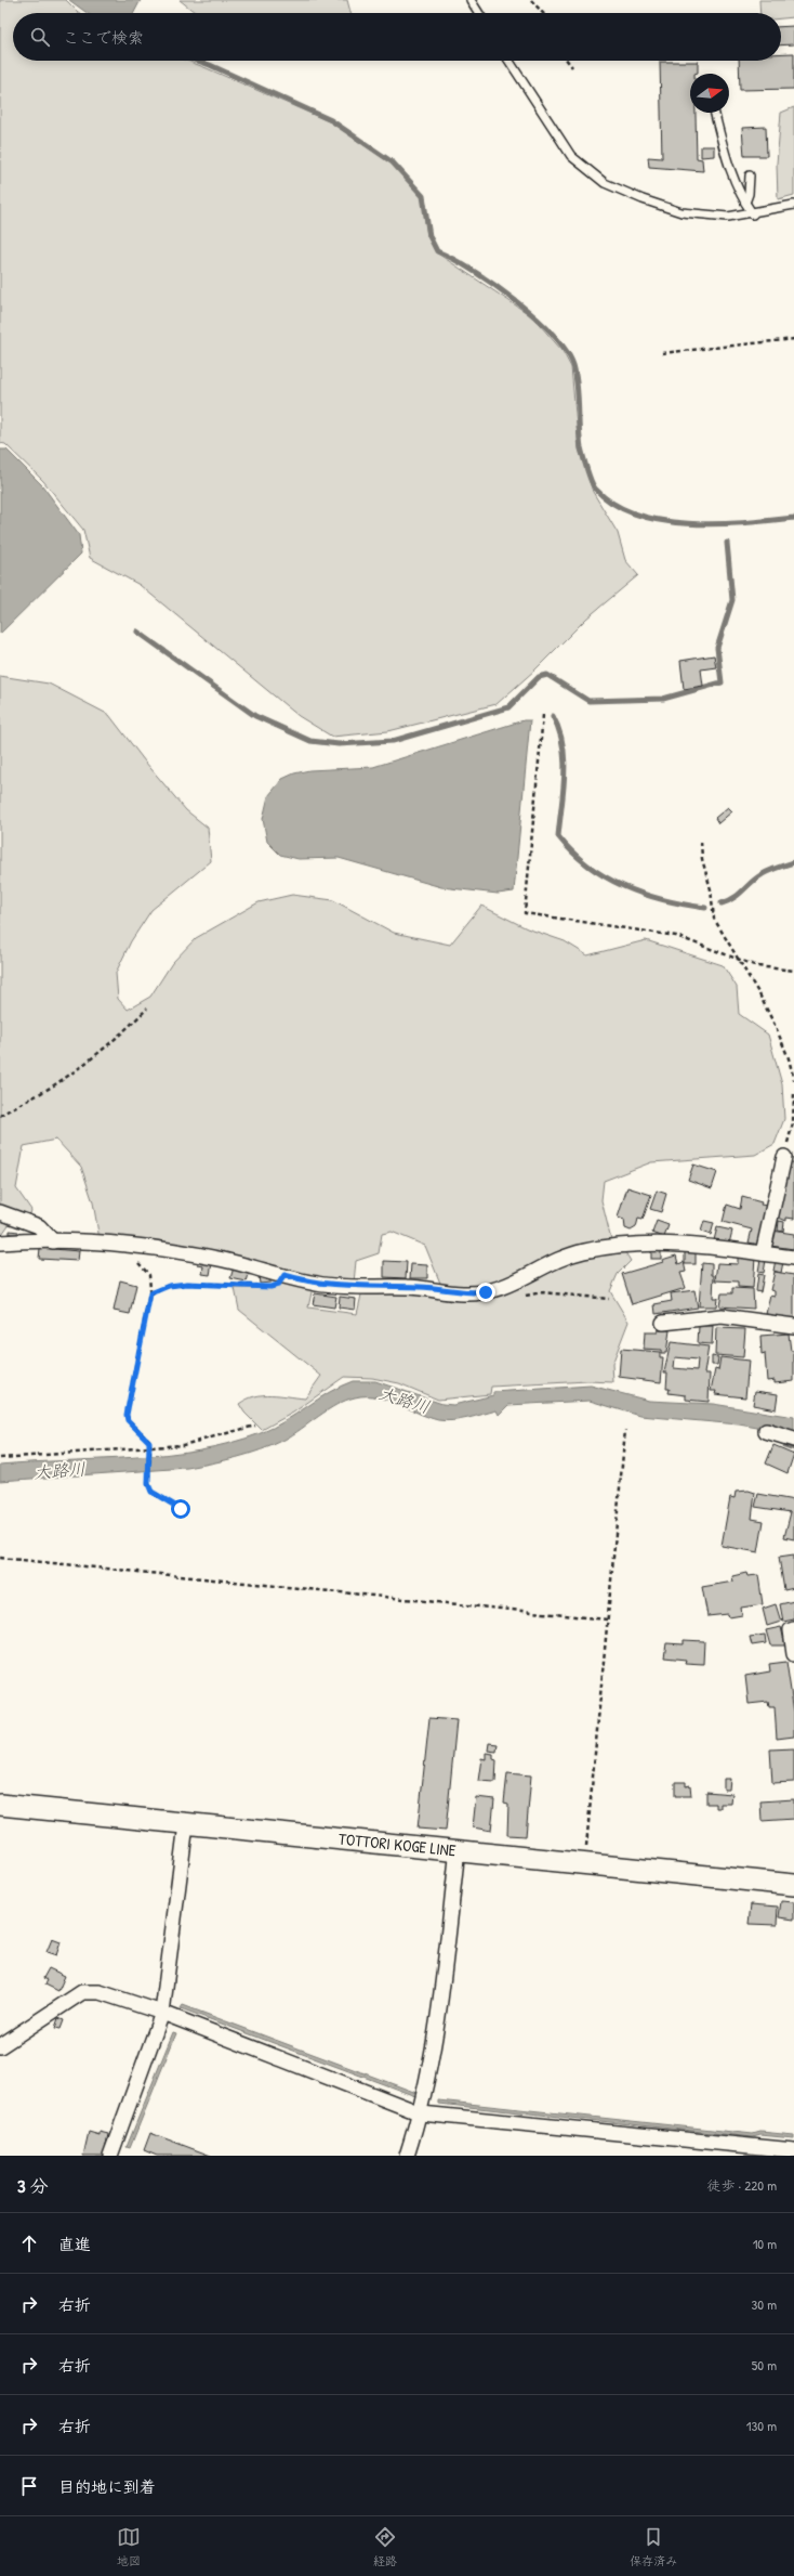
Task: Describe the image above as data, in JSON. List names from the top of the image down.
{
  "streets": {
    "main road": ["TOTTORI KOGE LINE"]
  },
  "water": ["大路川"],
  "north": "right",
  "page": {
    "search": "ここで検索",
    "heading": ["3 分", "徒歩 · 220 m"],
    "list": [
      ["直進", "10 m"],
      ["右折", "30 m"],
      ["右折", "50 m"],
      ["右折", "130 m"],
      "目的地に到着"
    ],
    "nav": ["地図", "経路", "保存済み"]
  }
}
